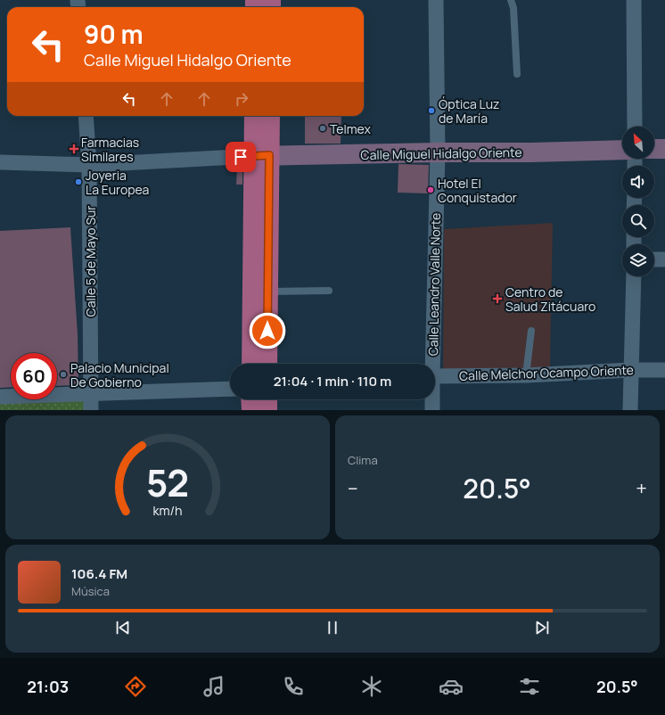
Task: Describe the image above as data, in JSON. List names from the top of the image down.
{
  "streets": {
    "street": [
      "Calle Miguel Hidalgo Oriente",
      "Calle 5 de Mayo Sur",
      "Calle Leandro Valle Norte",
      "Calle Melchor Ocampo Oriente"
    ]
  },
  "crossings": [
    ["Calle Miguel Hidalgo Oriente", "Calle Leandro Valle Norte"]
  ],
  "places": {
    "other": [
      "Óptica Luz de María",
      "Telmex",
      "Joyeria La Europea",
      "Hotel El Conquistador",
      "Palacio Municipal De Gobierno"
    ],
    "health": ["Farmacias Similares", "Centro de Salud Zitácuaro"]
  },
  "north": "top left",
  "page": {
    "turn": ["90 m", "Calle Miguel Hidalgo Oriente"],
    "limit": "60",
    "trip": "21:04 · 1 min · 110 m",
    "tile": "Clima",
    "heat": ["−", "20.5°", "+"],
    "song": ["106.4 FM", "Música"],
    "tabs": ["21:03", "20.5°"],
    "gauge": ["52", "km/h"]
  }
}
